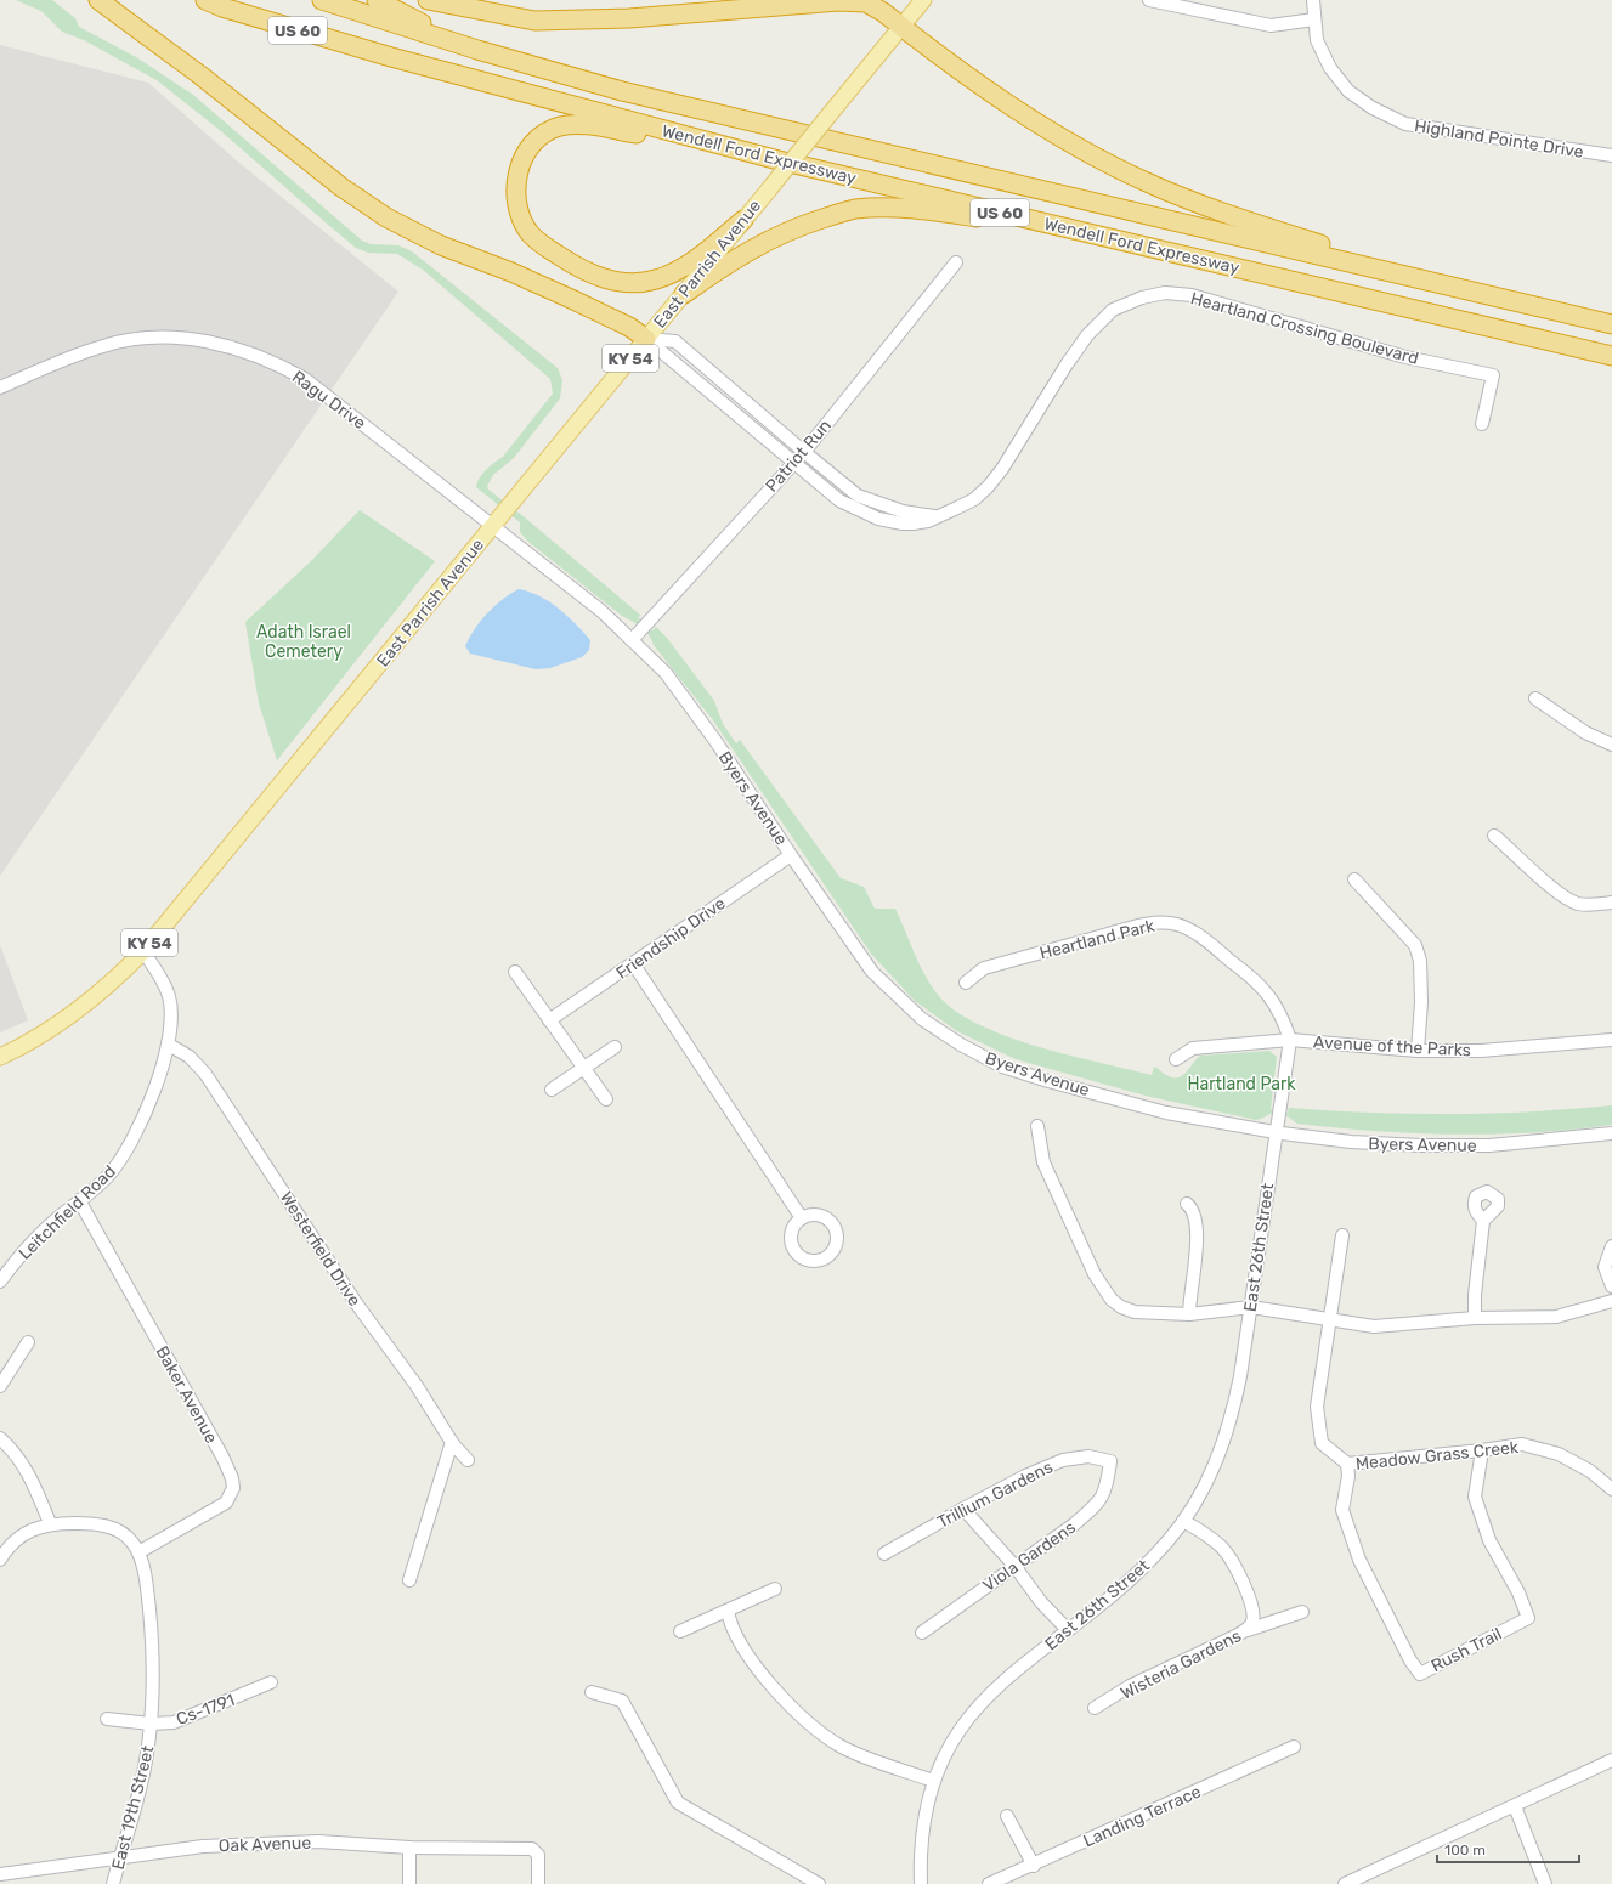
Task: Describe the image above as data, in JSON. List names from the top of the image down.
{
  "streets": {
    "highway": ["US 60", "Wendell Ford Expressway"],
    "main road": ["East Parrish Avenue", "KY 54"],
    "street": [
      "Highland Pointe Drive",
      "Heartland Crossing Boulevard",
      "Ragu Drive",
      "Patriot Run",
      "Byers Avenue",
      "Friendship Drive",
      "Heartland Park",
      "Avenue of the Parks",
      "Leitchfield Road",
      "East 26th Street",
      "Westerfield Drive",
      "Baker Avenue",
      "Meadow Grass Creek",
      "Trillium Gardens",
      "Viola Gardens",
      "Rush Trail",
      "Wisteria Gardens",
      "Cs-1791",
      "East 19th Street",
      "Landing Terrace",
      "Oak Avenue"
    ]
  },
  "crossings": [
    ["US 60", "Wendell Ford Expressway"],
    ["East Parrish Avenue", "Heartland Crossing Boulevard"],
    ["East Parrish Avenue", "KY 54"],
    ["East Parrish Avenue", "Ragu Drive"],
    ["East Parrish Avenue", "Byers Avenue"],
    ["East Parrish Avenue", "Leitchfield Road"],
    ["Heartland Crossing Boulevard", "Patriot Run"],
    ["Ragu Drive", "Byers Avenue"],
    ["Patriot Run", "Byers Avenue"],
    ["Byers Avenue", "Friendship Drive"],
    ["Byers Avenue", "Heartland Park"],
    ["Byers Avenue", "East 26th Street"],
    ["Heartland Park", "Avenue of the Parks"],
    ["Heartland Park", "East 26th Street"],
    ["Leitchfield Road", "Westerfield Drive"],
    ["Leitchfield Road", "Baker Avenue"],
    ["East 26th Street", "Wisteria Gardens"],
    ["Baker Avenue", "East 19th Street"],
    ["Meadow Grass Creek", "Rush Trail"],
    ["Trillium Gardens", "Viola Gardens"],
    ["Cs-1791", "East 19th Street"],
    ["East 19th Street", "Oak Avenue"]
  ],
  "parks": ["Adath Israel Cemetery", "Hartland Park"],
  "scale_bar": "100 m"
}
